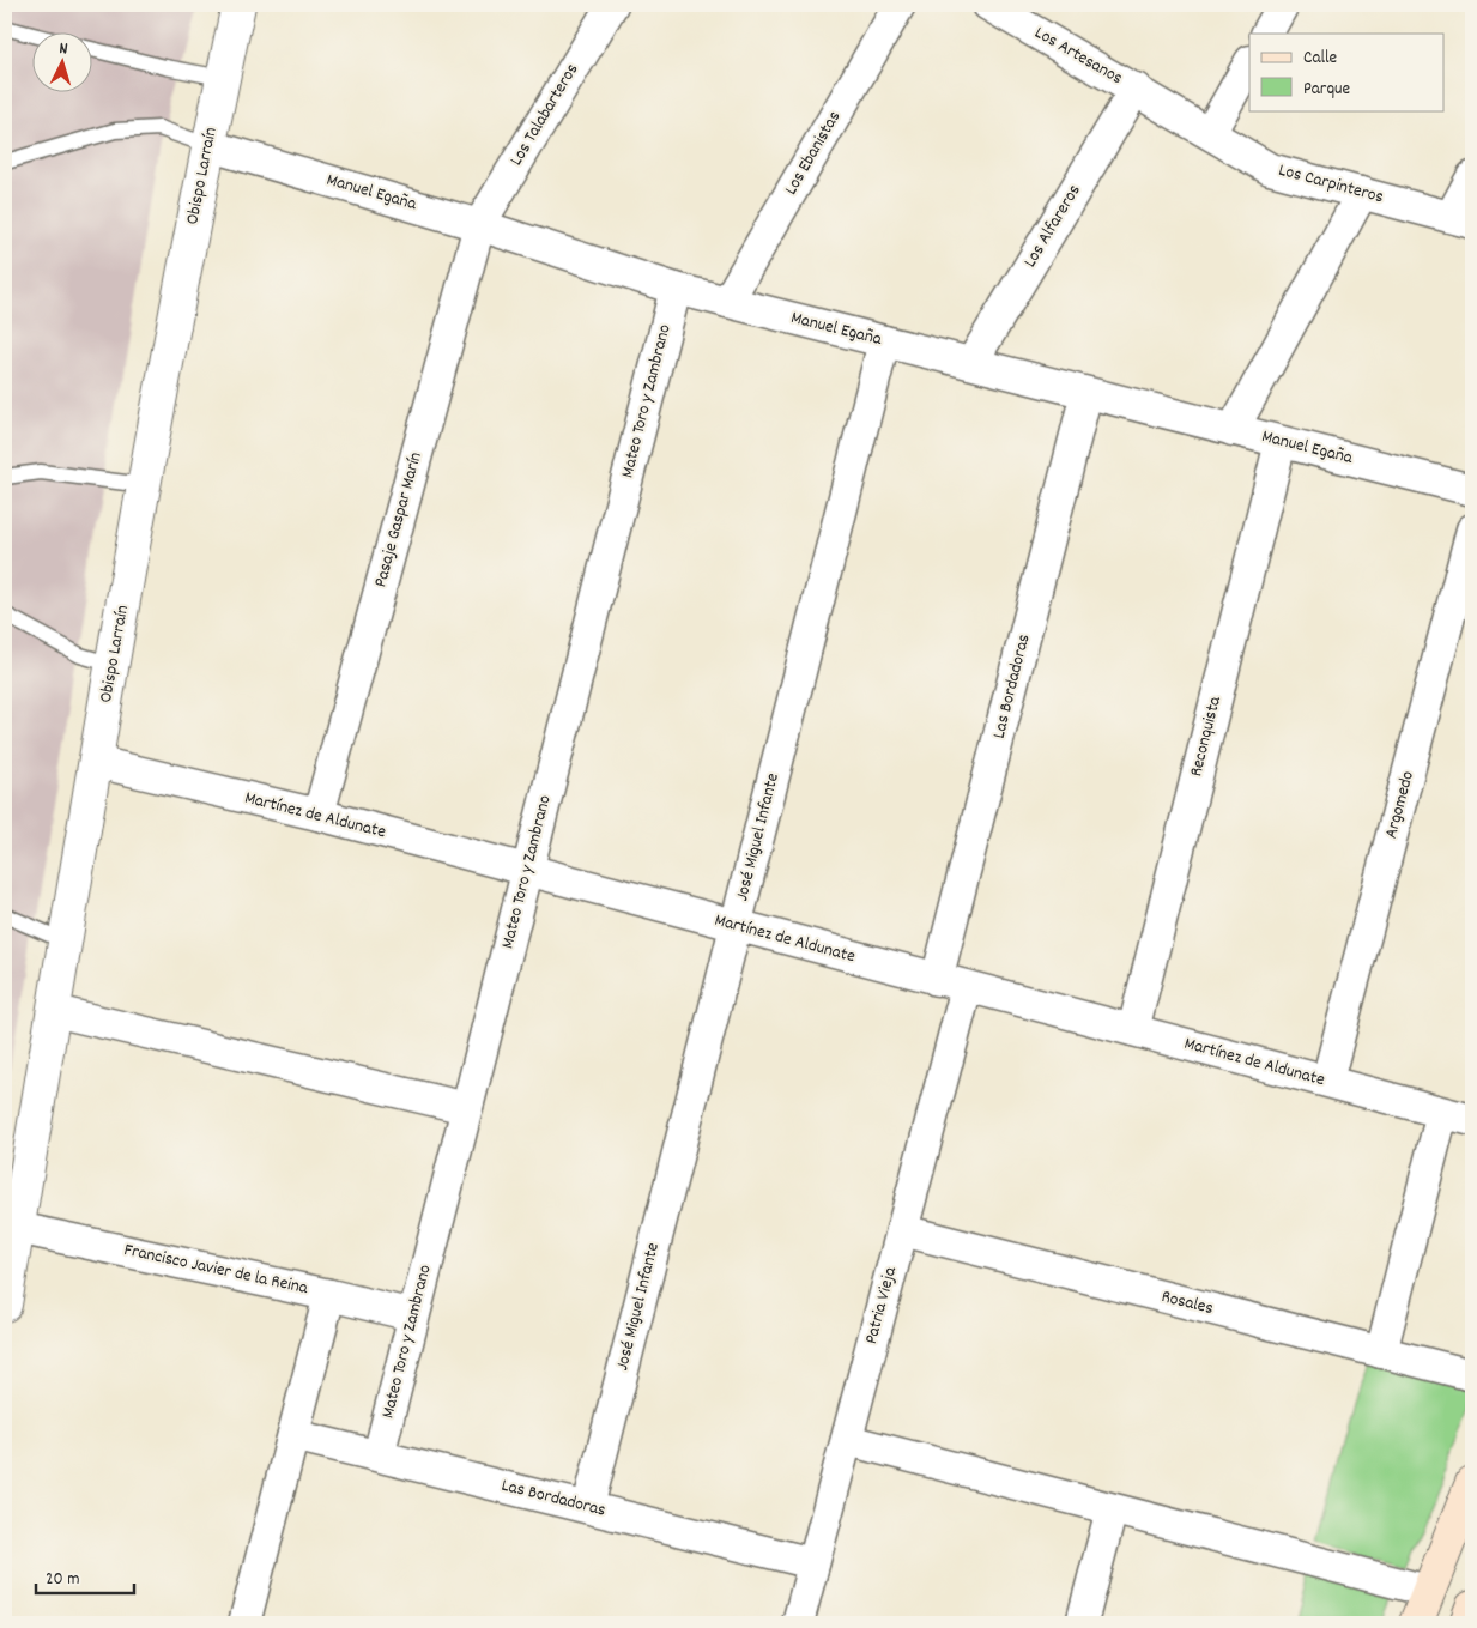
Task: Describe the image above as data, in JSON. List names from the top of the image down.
{
  "streets": {
    "street": [
      "Los Artesanos",
      "Los Talabarteros",
      "Los Ebanistas",
      "Obispo Larraín",
      "Los Carpinteros",
      "Manuel Egaña",
      "Los Alfareros",
      "Mateo Toro y Zambrano",
      "Pasaje Gaspar Marín",
      "Las Bordadoras",
      "Reconquista",
      "Argomedo",
      "Martínez de Aldunate",
      "José Miguel Infante",
      "Francisco Javier de la Reina",
      "Rosales",
      "Patria Vieja"
    ]
  },
  "crossings": [
    ["Los Artesanos", "Los Carpinteros"],
    ["Los Artesanos", "Los Alfareros"],
    ["Los Talabarteros", "Manuel Egaña"],
    ["Los Talabarteros", "Pasaje Gaspar Marín"],
    ["Los Ebanistas", "Manuel Egaña"],
    ["Obispo Larraín", "Manuel Egaña"],
    ["Obispo Larraín", "Martínez de Aldunate"],
    ["Obispo Larraín", "Francisco Javier de la Reina"],
    ["Los Carpinteros", "Los Alfareros"],
    ["Manuel Egaña", "Los Alfareros"],
    ["Manuel Egaña", "Mateo Toro y Zambrano"],
    ["Manuel Egaña", "Pasaje Gaspar Marín"],
    ["Manuel Egaña", "Las Bordadoras"],
    ["Manuel Egaña", "Reconquista"],
    ["Manuel Egaña", "José Miguel Infante"],
    ["Mateo Toro y Zambrano", "Las Bordadoras"],
    ["Mateo Toro y Zambrano", "Martínez de Aldunate"],
    ["Mateo Toro y Zambrano", "Francisco Javier de la Reina"],
    ["Pasaje Gaspar Marín", "Martínez de Aldunate"],
    ["Las Bordadoras", "Martínez de Aldunate"],
    ["Las Bordadoras", "José Miguel Infante"],
    ["Las Bordadoras", "Patria Vieja"],
    ["Reconquista", "Martínez de Aldunate"],
    ["Argomedo", "Martínez de Aldunate"],
    ["Martínez de Aldunate", "José Miguel Infante"],
    ["Martínez de Aldunate", "Patria Vieja"],
    ["Rosales", "Patria Vieja"]
  ],
  "legend": ["Calle", "Parque"],
  "scale_bar": "20 m",
  "north": "top"
}
